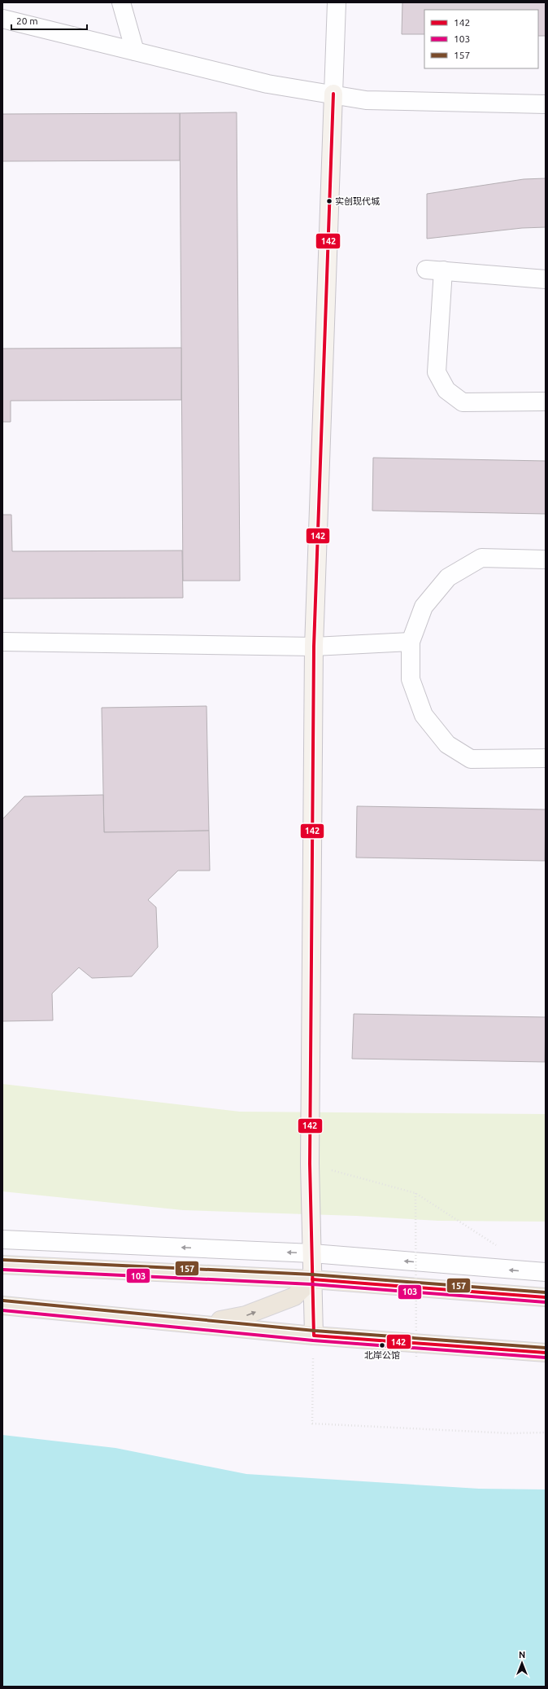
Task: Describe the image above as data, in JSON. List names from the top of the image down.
{
  "places": ["实创现代城", "北岸公馆"],
  "lines": ["transit line 142", "transit line 157", "transit line 103"],
  "legend": ["142", "103", "157"],
  "scale_bar": "20 m",
  "north": "top"
}
